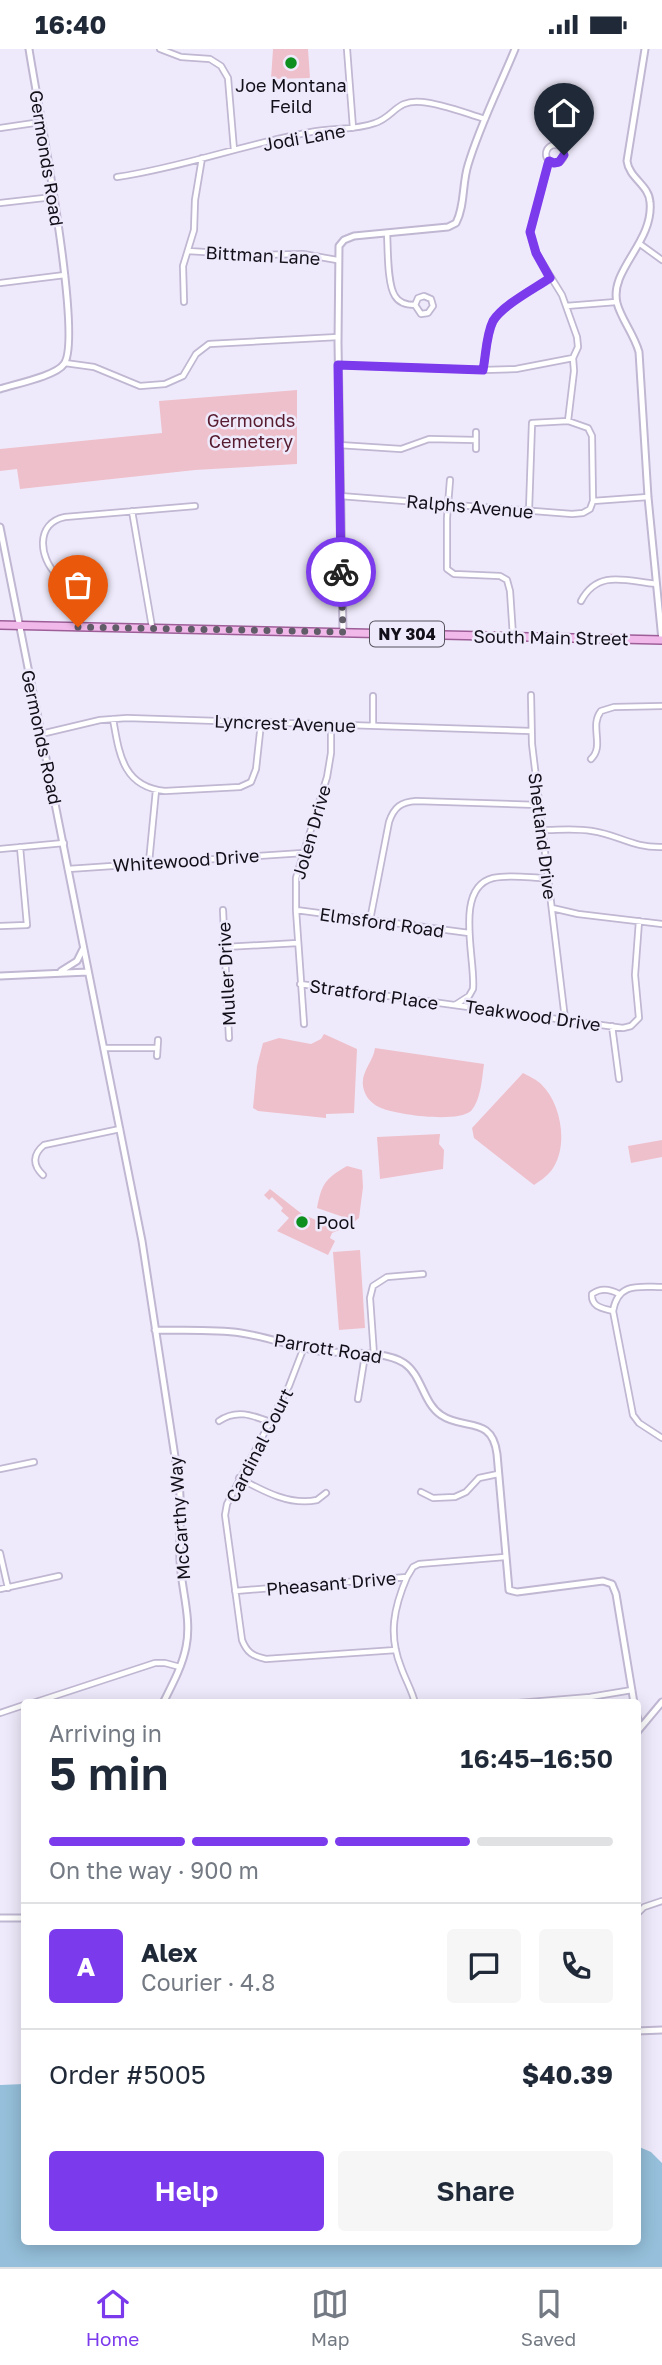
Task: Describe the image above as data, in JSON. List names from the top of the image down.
{
  "streets": {
    "main road": ["NY 304", "South Main Street"],
    "street": [
      "Jodi Lane",
      "Germonds Road",
      "Bittman Lane",
      "Ralphs Avenue",
      "Lyncrest Avenue",
      "Jolen Drive",
      "Shetland Drive",
      "Whitewood Drive",
      "Elmsford Road",
      "Muller Drive",
      "Stratford Place",
      "Teakwood Drive",
      "Parrott Road",
      "Cardinal Court",
      "McCarthy Way",
      "Pheasant Drive"
    ]
  },
  "crossings": [
    ["Germonds Road", "NY 304"],
    ["Germonds Road", "South Main Street"],
    ["Germonds Road", "Lyncrest Avenue"],
    ["Germonds Road", "Whitewood Drive"],
    ["NY 304", "South Main Street"],
    ["Lyncrest Avenue", "Jolen Drive"],
    ["Lyncrest Avenue", "Shetland Drive"],
    ["Jolen Drive", "Whitewood Drive"],
    ["Jolen Drive", "Elmsford Road"],
    ["Jolen Drive", "Stratford Place"],
    ["Shetland Drive", "Stratford Place"],
    ["Elmsford Road", "Stratford Place"],
    ["Stratford Place", "Teakwood Drive"],
    ["Parrott Road", "Cardinal Court"],
    ["Parrott Road", "McCarthy Way"],
    ["Parrott Road", "Pheasant Drive"],
    ["Cardinal Court", "Pheasant Drive"]
  ],
  "parks": ["Germonds Cemetery"],
  "places": ["Joe Montana Feild", "Pool"],
  "page": {
    "status": "16:40",
    "heading": ["5 min", "Arriving in", "16:45–16:50"],
    "panel": [
      "Alex",
      "Courier · 4.8",
      "Order #5005",
      "$40.39"
    ],
    "bar": "On the way · 900 m",
    "round": "A",
    "buttons": ["Help", "Share"],
    "tabs": ["Home", "Map", "Saved"]
  }
}
